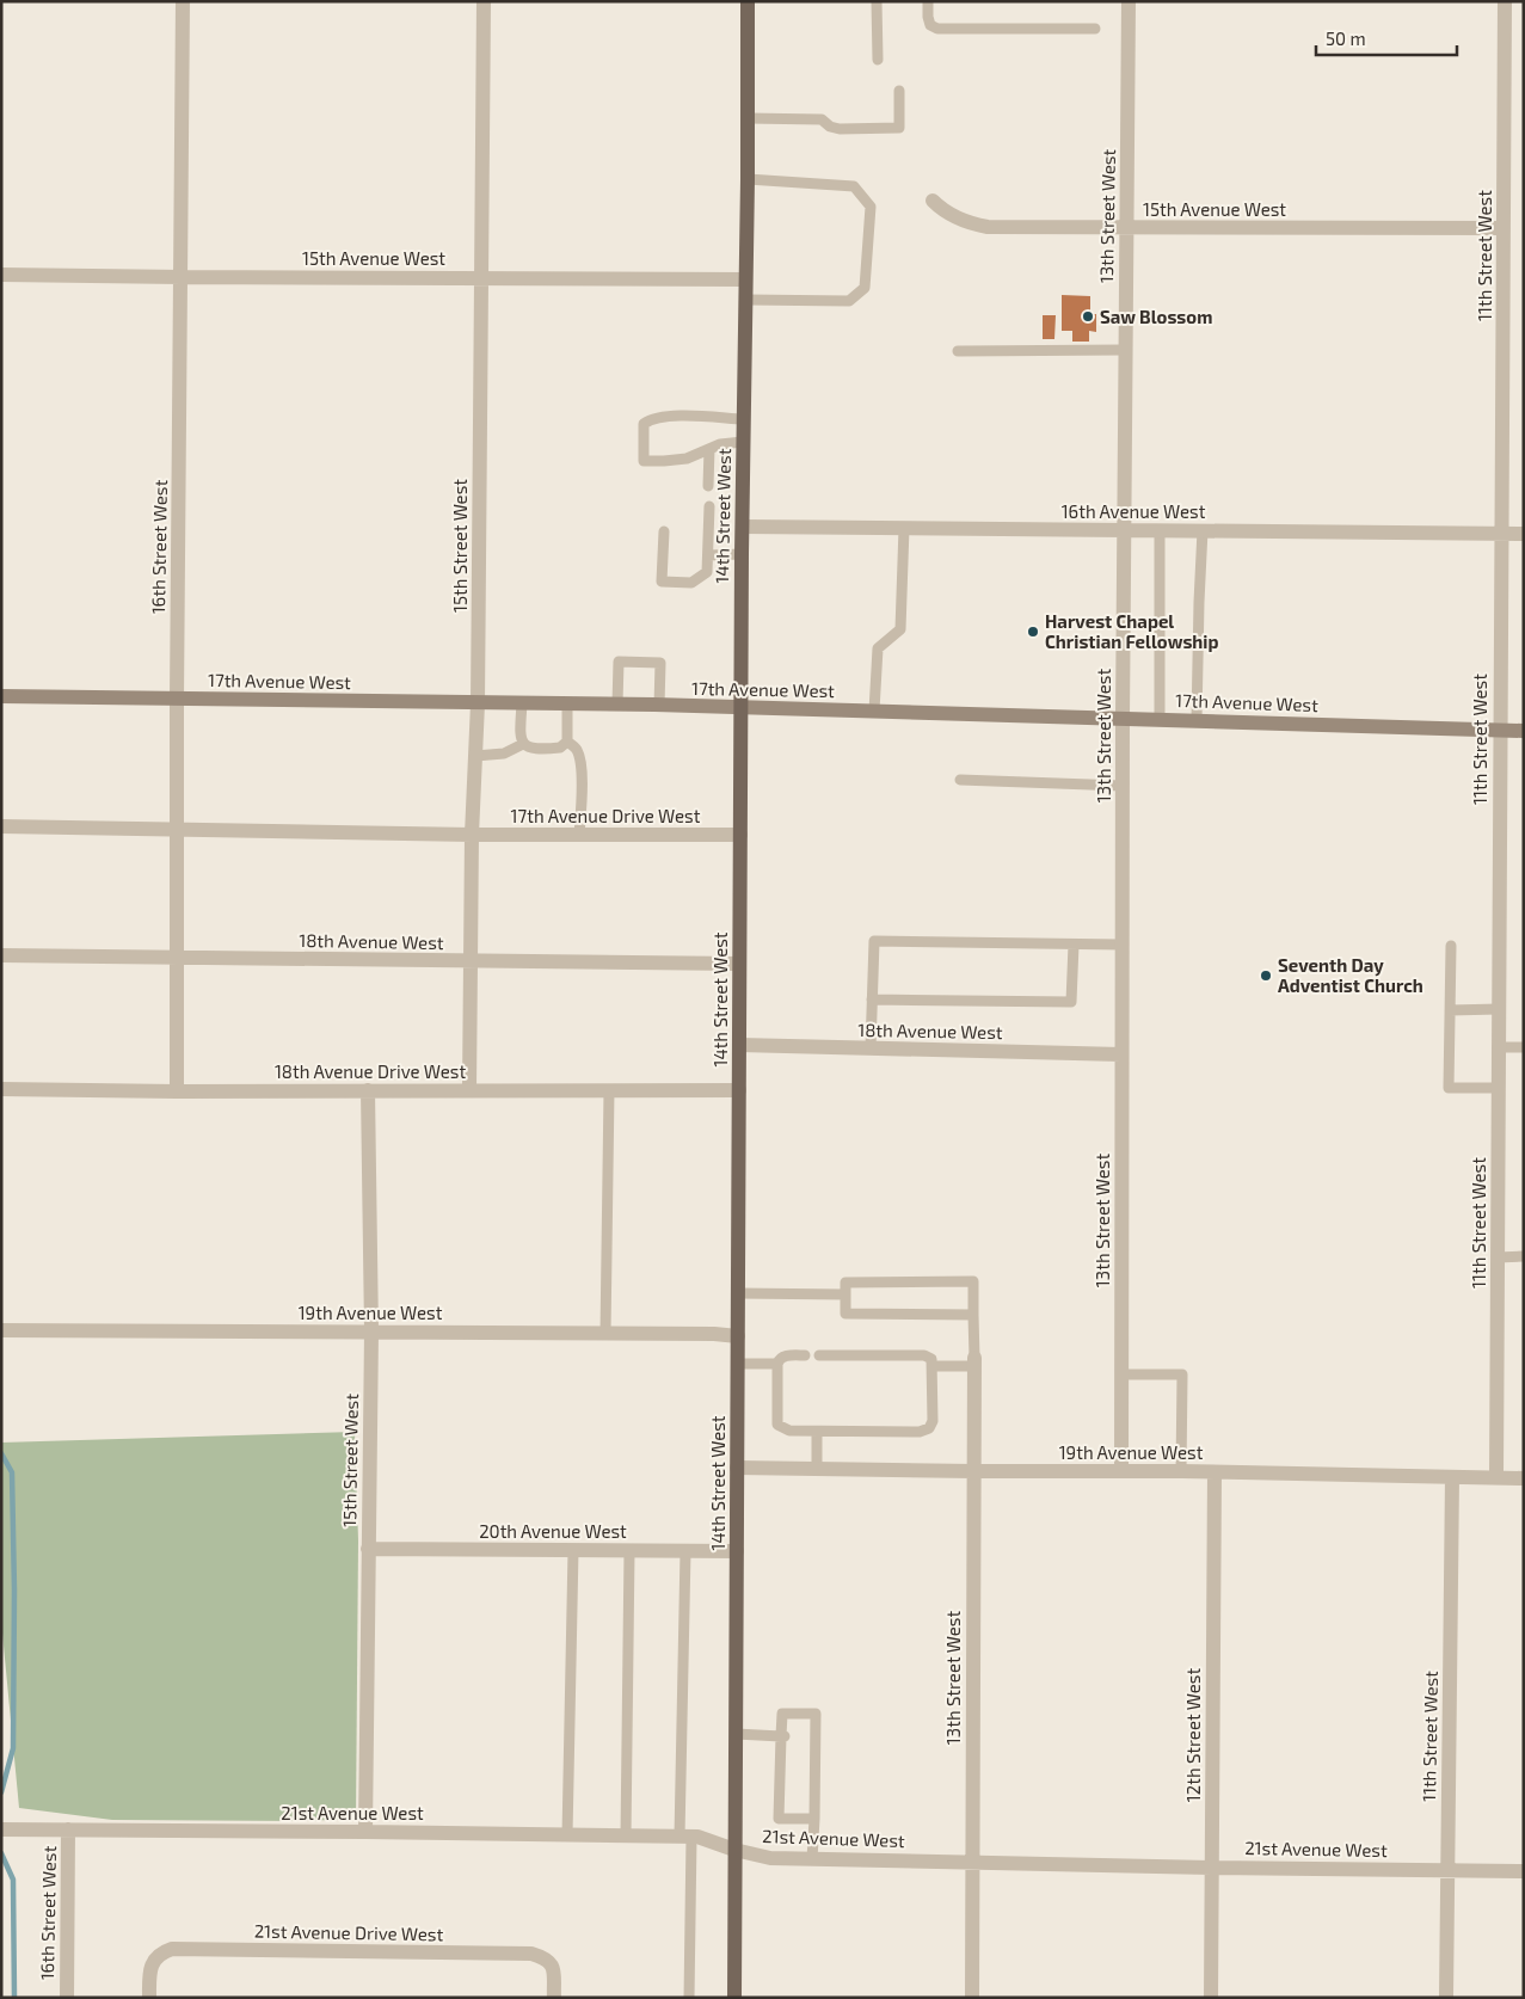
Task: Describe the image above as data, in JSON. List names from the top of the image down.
{
  "streets": {
    "main road": ["14th Street West"],
    "street": [
      "15th Avenue West",
      "13th Street West",
      "11th Street West",
      "16th Avenue West",
      "15th Street West",
      "16th Street West",
      "17th Avenue West",
      "17th Avenue Drive West",
      "18th Avenue West",
      "18th Avenue Drive West",
      "19th Avenue West",
      "20th Avenue West",
      "12th Street West",
      "21st Avenue West",
      "21st Avenue Drive West"
    ]
  },
  "crossings": [
    ["15th Avenue West", "13th Street West"],
    ["15th Avenue West", "11th Street West"],
    ["15th Avenue West", "14th Street West"],
    ["15th Avenue West", "15th Street West"],
    ["15th Avenue West", "16th Street West"],
    ["13th Street West", "16th Avenue West"],
    ["13th Street West", "17th Avenue West"],
    ["13th Street West", "18th Avenue West"],
    ["13th Street West", "19th Avenue West"],
    ["13th Street West", "21st Avenue West"],
    ["11th Street West", "16th Avenue West"],
    ["11th Street West", "17th Avenue West"],
    ["11th Street West", "19th Avenue West"],
    ["11th Street West", "21st Avenue West"],
    ["16th Avenue West", "14th Street West"],
    ["14th Street West", "17th Avenue West"],
    ["14th Street West", "17th Avenue Drive West"],
    ["14th Street West", "18th Avenue West"],
    ["14th Street West", "18th Avenue Drive West"],
    ["14th Street West", "19th Avenue West"],
    ["14th Street West", "20th Avenue West"],
    ["14th Street West", "21st Avenue West"],
    ["15th Street West", "17th Avenue West"],
    ["15th Street West", "17th Avenue Drive West"],
    ["15th Street West", "18th Avenue West"],
    ["15th Street West", "18th Avenue Drive West"],
    ["15th Street West", "19th Avenue West"],
    ["15th Street West", "20th Avenue West"],
    ["15th Street West", "21st Avenue West"],
    ["16th Street West", "17th Avenue West"],
    ["16th Street West", "17th Avenue Drive West"],
    ["16th Street West", "18th Avenue West"],
    ["16th Street West", "18th Avenue Drive West"],
    ["16th Street West", "21st Avenue West"],
    ["19th Avenue West", "12th Street West"],
    ["12th Street West", "21st Avenue West"]
  ],
  "places": ["Saw Blossom", "Harvest Chapel Christian Fellowship", "Seventh Day Adventist Church"],
  "scale_bar": "50 m"
}
